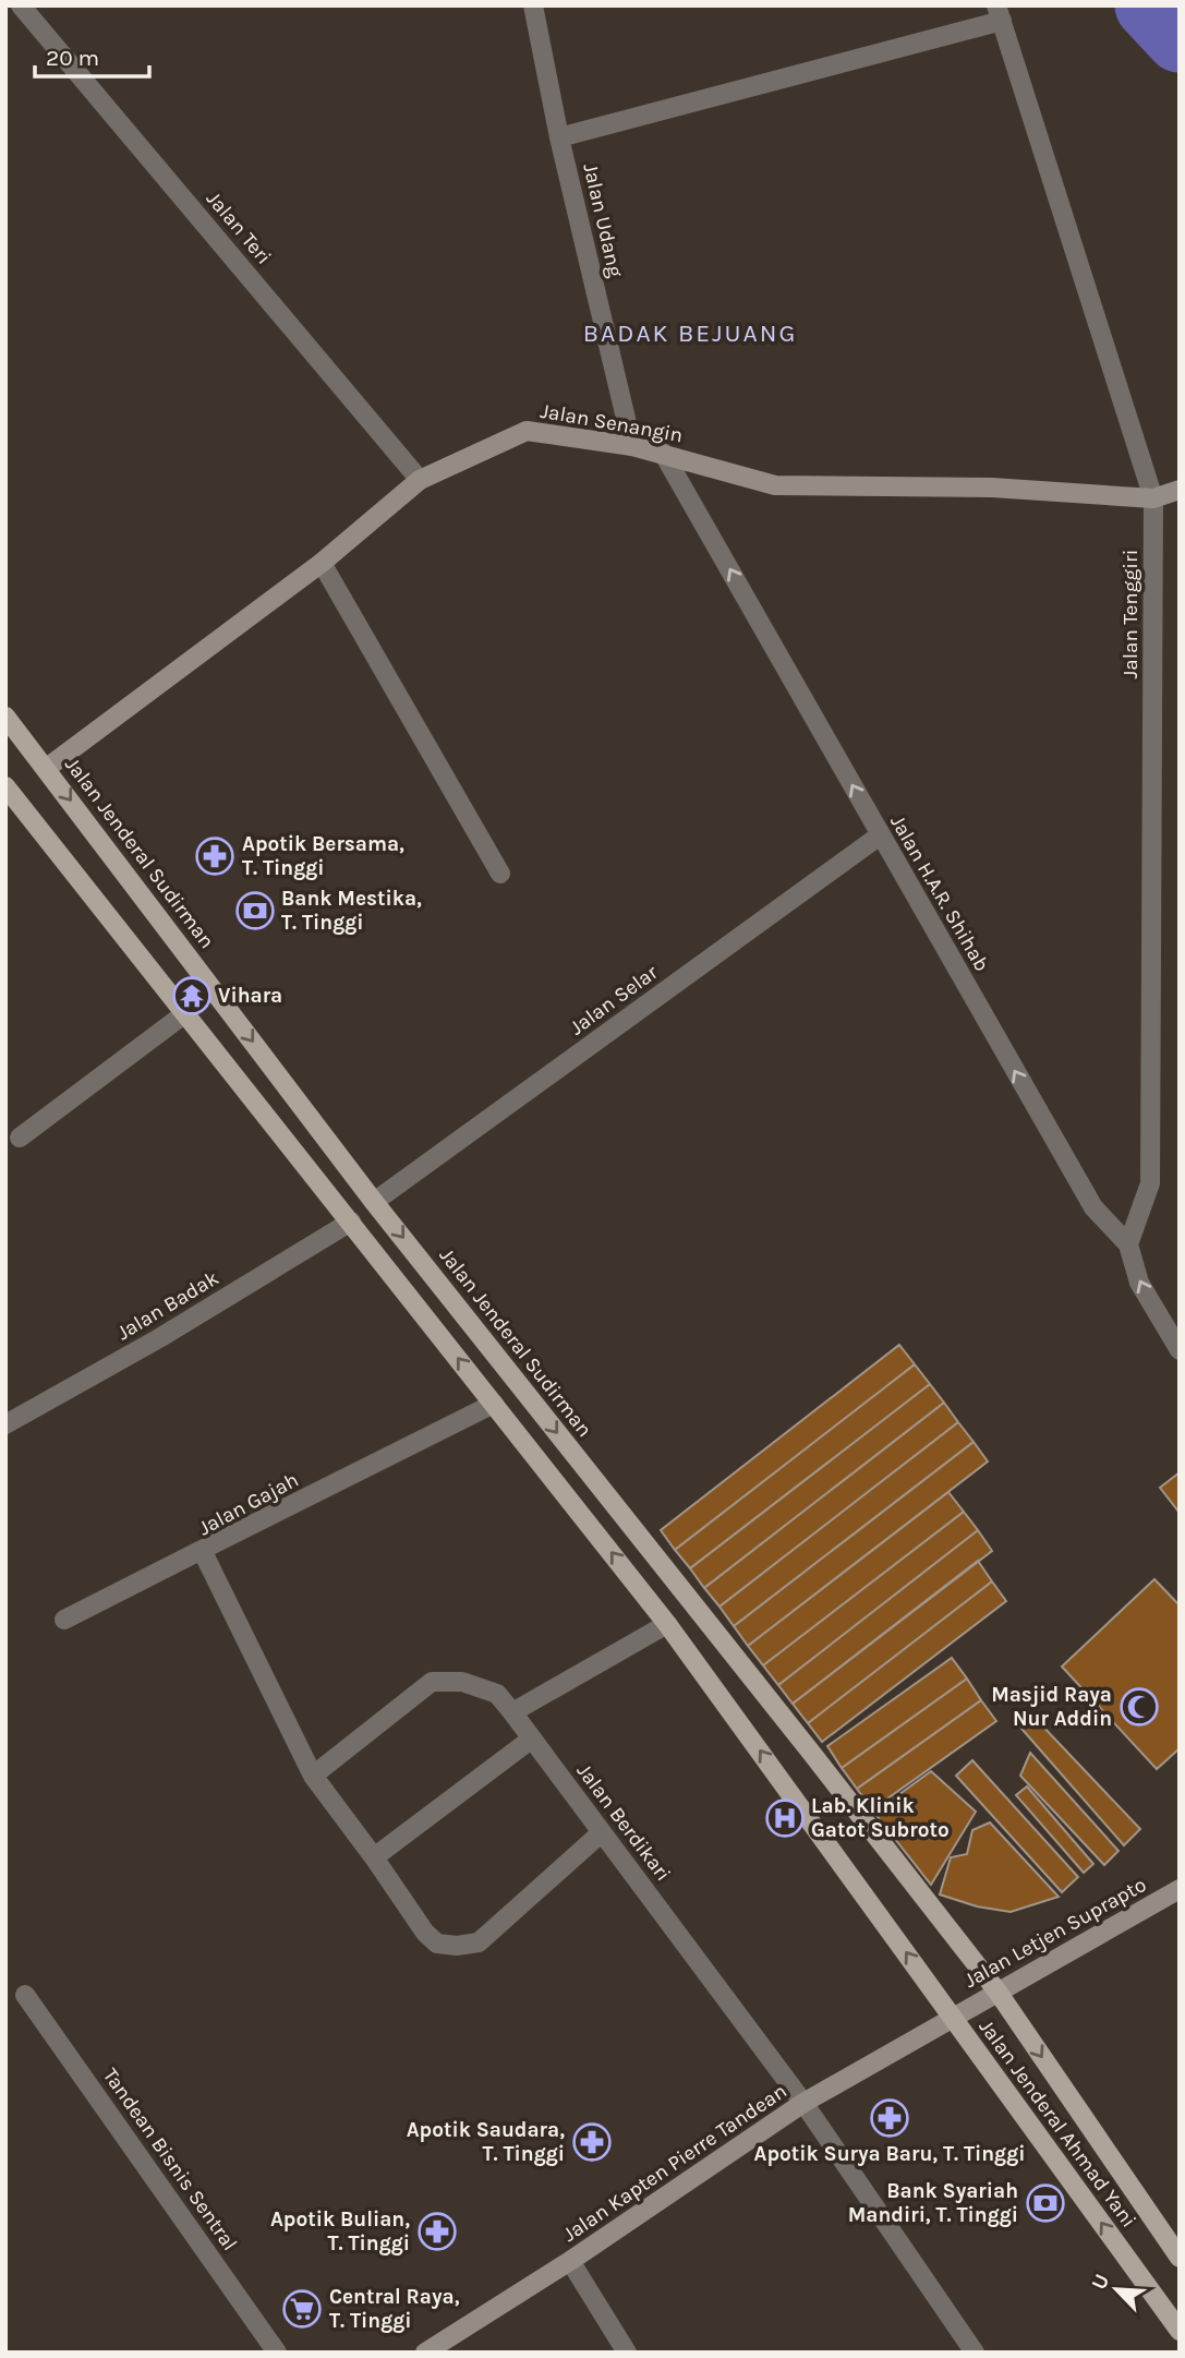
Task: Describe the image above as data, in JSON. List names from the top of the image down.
{
  "streets": {
    "main road": ["Jalan Jenderal Sudirman", "Jalan Jenderal Ahmad Yani"],
    "street": [
      "Jalan Udang",
      "Jalan Teri",
      "Jalan Senangin",
      "Jalan Tenggiri",
      "Jalan H.A.R. Shihab",
      "Jalan Selar",
      "Jalan Badak",
      "Jalan Gajah",
      "Jalan Berdikari",
      "Jalan Letjen Suprapto",
      "Tandean Bisnis Sentral",
      "Jalan Kapten Pierre Tandean"
    ]
  },
  "crossings": [
    ["Jalan Udang", "Jalan Senangin"],
    ["Jalan Teri", "Jalan Senangin"],
    ["Jalan Senangin", "Jalan Tenggiri"],
    ["Jalan Senangin", "Jalan Jenderal Sudirman"],
    ["Jalan Senangin", "Jalan H.A.R. Shihab"],
    ["Jalan Tenggiri", "Jalan H.A.R. Shihab"],
    ["Jalan Jenderal Sudirman", "Jalan Selar"],
    ["Jalan Jenderal Sudirman", "Jalan Letjen Suprapto"],
    ["Jalan Jenderal Sudirman", "Jalan Jenderal Ahmad Yani"],
    ["Jalan H.A.R. Shihab", "Jalan Selar"],
    ["Jalan Gajah", "Jalan Berdikari"],
    ["Jalan Berdikari", "Jalan Kapten Pierre Tandean"],
    ["Jalan Letjen Suprapto", "Jalan Jenderal Ahmad Yani"],
    ["Jalan Letjen Suprapto", "Jalan Kapten Pierre Tandean"],
    ["Jalan Jenderal Ahmad Yani", "Jalan Kapten Pierre Tandean"]
  ],
  "one_way": ["Jalan H.A.R. Shihab"],
  "districts": ["BADAK BEJUANG"],
  "places": {
    "pharmacy": [
      "Apotik Bersama, T. Tinggi",
      "Apotik Surya Baru, T. Tinggi",
      "Apotik Saudara, T. Tinggi",
      "Apotik Bulian, T. Tinggi"
    ],
    "bank": ["Bank Mestika, T. Tinggi", "Bank Syariah Mandiri, T. Tinggi"],
    "temple": ["Vihara"],
    "mosque": ["Masjid Raya Nur Addin"],
    "hospital": ["Lab. Klinik Gatot Subroto"],
    "supermarket": ["Central Raya, T. Tinggi"]
  },
  "scale_bar": "20 m",
  "north": "top left"
}
